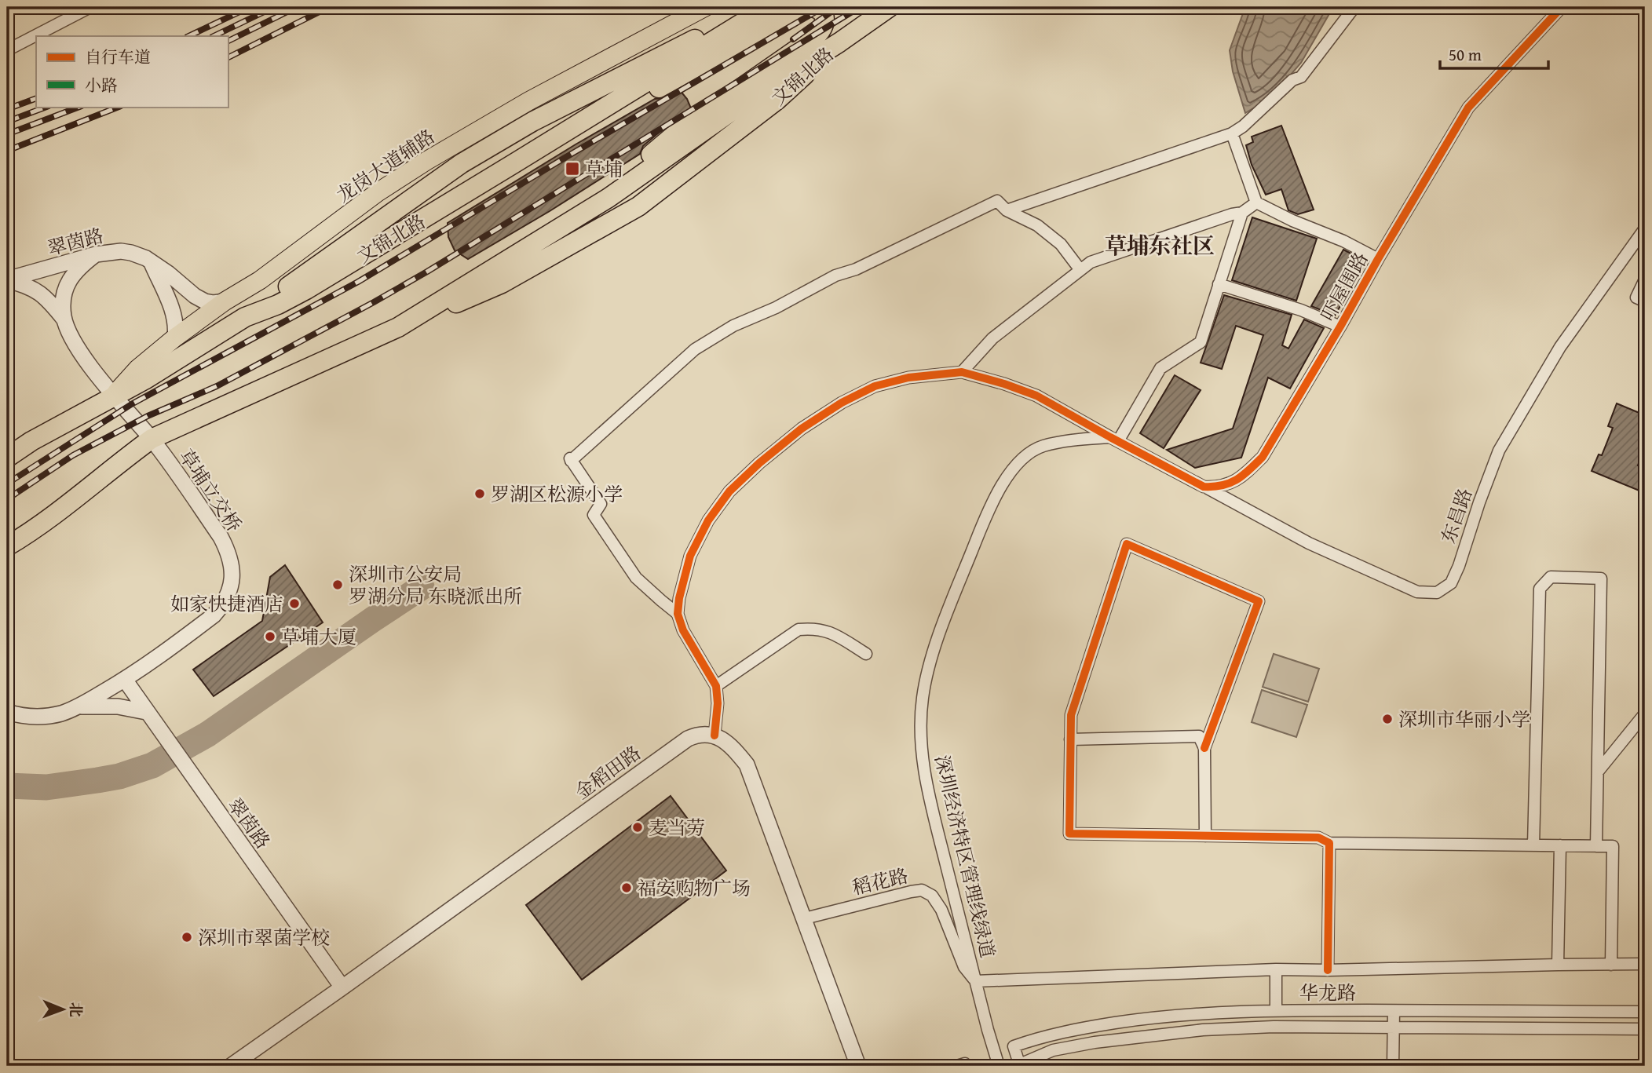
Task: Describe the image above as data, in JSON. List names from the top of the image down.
{
  "streets": {
    "highway": ["文锦北路"],
    "main road": ["龙岗大道辅路"],
    "street": [
      "翠茵路",
      "吓屋围路",
      "草埔立交桥",
      "东昌路",
      "金稻田路",
      "深圳经济特区管理线绿道",
      "稻花路",
      "华龙路"
    ]
  },
  "crossings": [
    ["文锦北路", "龙岗大道辅路"],
    ["文锦北路", "翠茵路"],
    ["文锦北路", "草埔立交桥"],
    ["龙岗大道辅路", "翠茵路"],
    ["龙岗大道辅路", "草埔立交桥"],
    ["翠茵路", "草埔立交桥"],
    ["翠茵路", "金稻田路"],
    ["吓屋围路", "东昌路"],
    ["深圳经济特区管理线绿道", "稻花路"]
  ],
  "districts": ["草埔东社区"],
  "places": {
    "transit": ["草埔"],
    "other": [
      "罗湖区松源小学",
      "深圳市公安局 罗湖分局 东晓派出所",
      "如家快捷酒店",
      "草埔大厦",
      "深圳市华丽小学",
      "麦当劳",
      "福安购物广场",
      "深圳市翠菌学校"
    ]
  },
  "legend": ["自行车道", "小路"],
  "scale_bar": "50 m",
  "north": "right"
}
